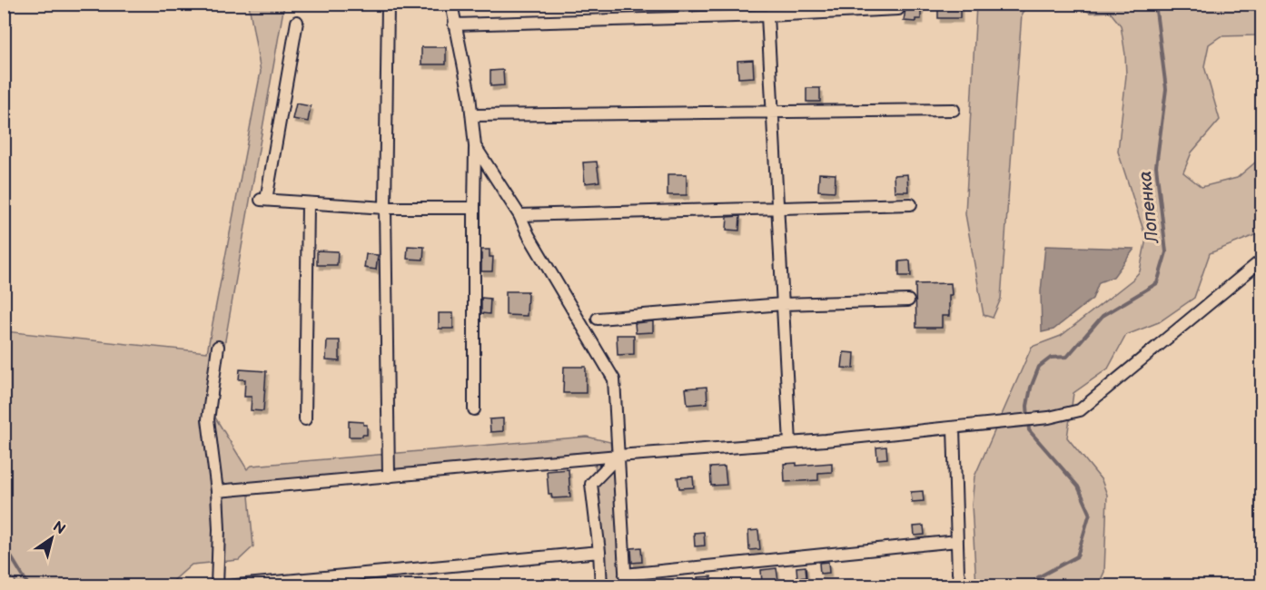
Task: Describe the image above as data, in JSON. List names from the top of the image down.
{
  "water": ["Лопенка"],
  "north": "top right"
}
